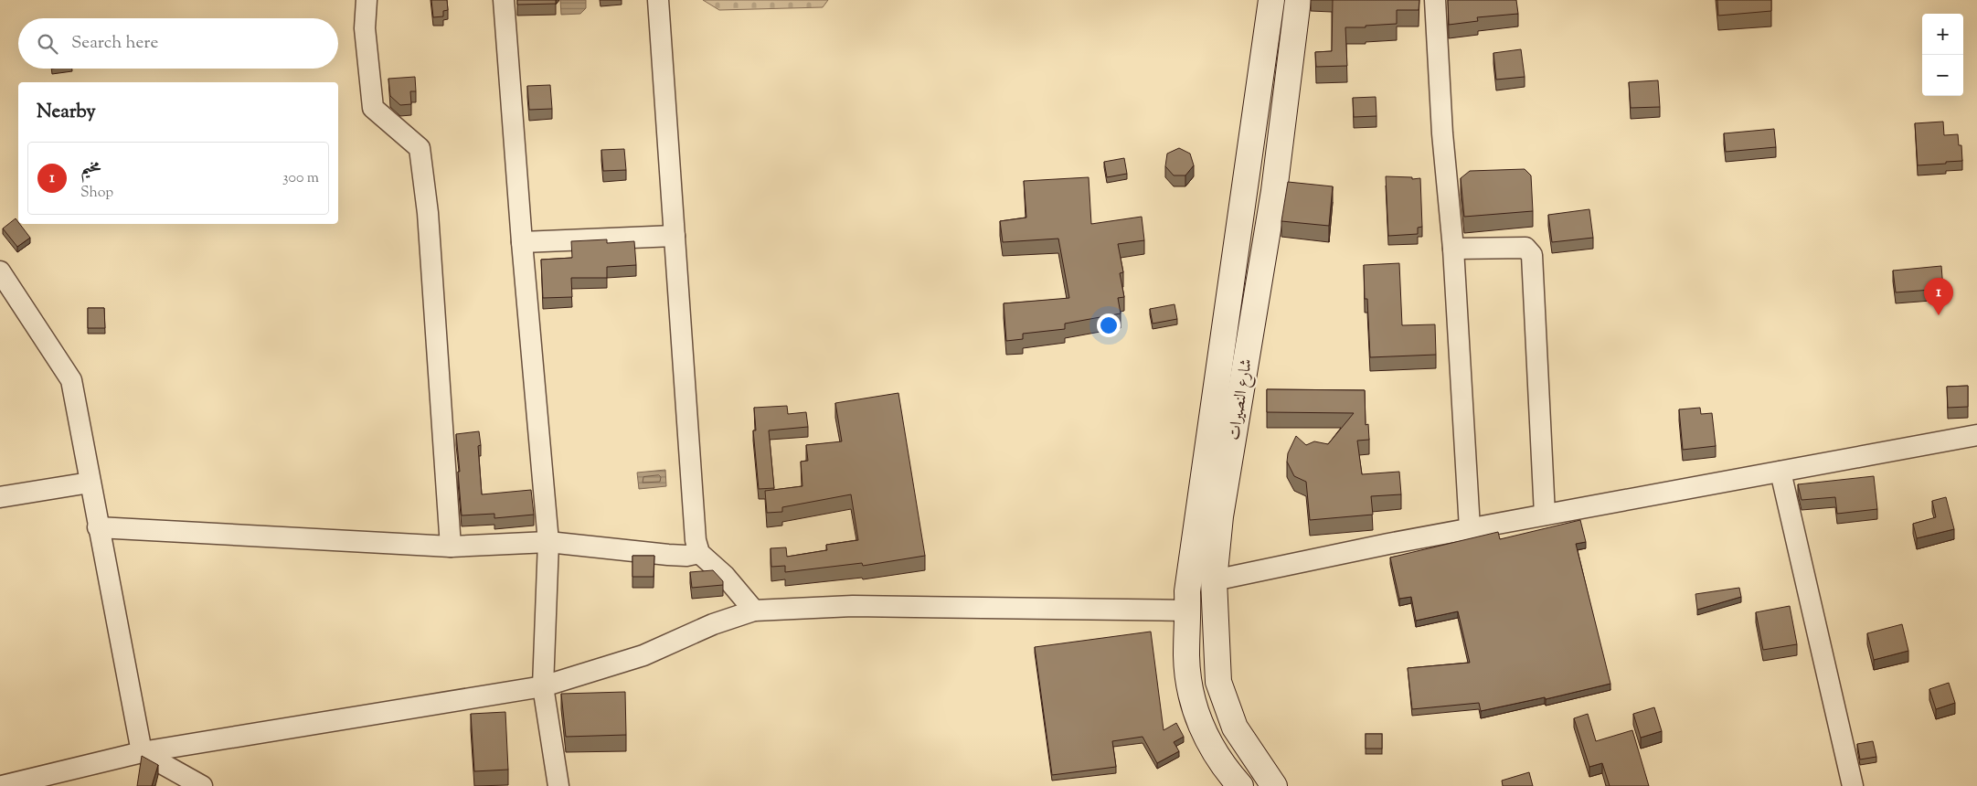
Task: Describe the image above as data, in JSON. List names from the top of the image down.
{
  "streets": {
    "main road": ["شارع النصيرات"]
  },
  "page": {
    "map_buttons": ["+", "−"],
    "search": "Search here",
    "heading": "Nearby",
    "list": [
      {
        "mark": "1",
        "name": "مخيم",
        "note": "Shop",
        "value": "300 m"
      }
    ],
    "pins": "1"
  }
}
